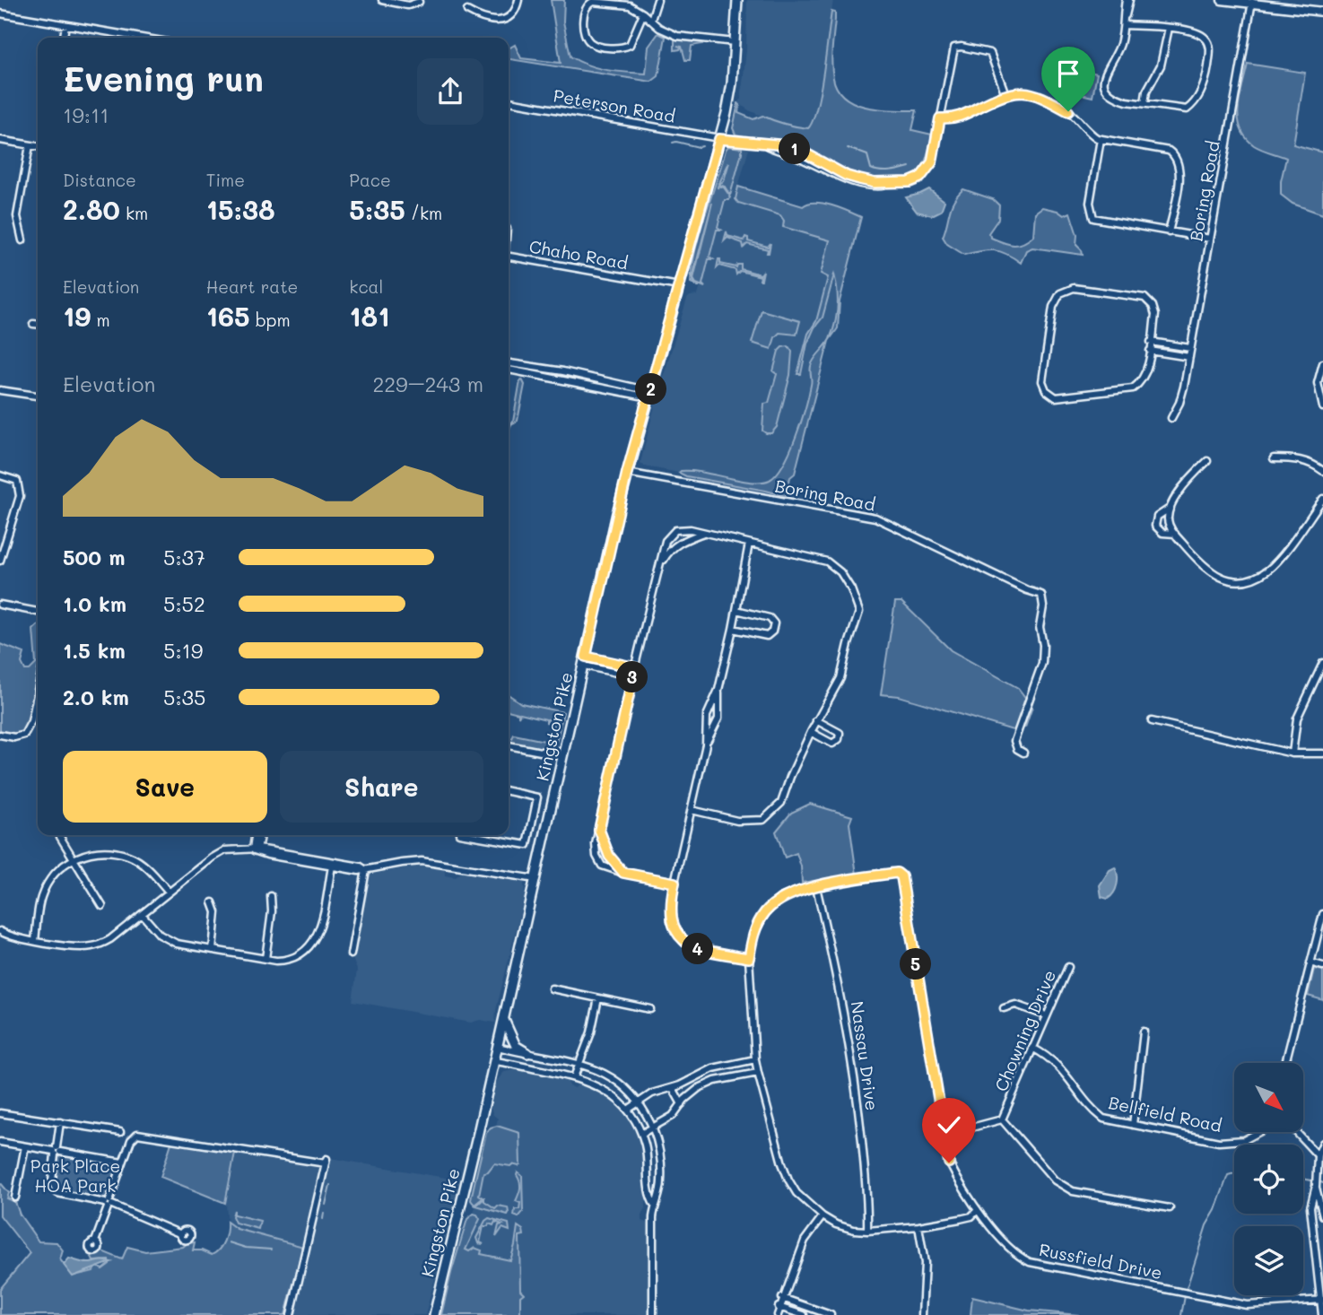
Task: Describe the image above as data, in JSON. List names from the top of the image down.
{
  "streets": {
    "main road": ["Kingston Pike"],
    "street": [
      "Peterson Road",
      "Boring Road",
      "Chaho Road",
      "Chowning Drive",
      "Nassau Drive",
      "Bellfield Road",
      "Russfield Drive"
    ]
  },
  "crossings": [
    ["Peterson Road", "Kingston Pike"],
    ["Boring Road", "Kingston Pike"],
    ["Chaho Road", "Kingston Pike"],
    ["Chowning Drive", "Bellfield Road"],
    ["Nassau Drive", "Russfield Drive"]
  ],
  "parks": ["Park Place HOA Park"],
  "north": "bottom right",
  "page": {
    "heading": ["Evening run", "19:11"],
    "pins": [
      "1",
      "2",
      "3",
      "4",
      "5"
    ],
    "stats": [
      ["Distance", "2.80 km"],
      ["Time", "15:38"],
      ["Pace", "5:35 /km"],
      ["Elevation", "19 m"],
      ["Heart rate", "165 bpm"],
      ["kcal", "181"]
    ],
    "chart": ["Elevation", "229–243 m"],
    "list": [
      {
        "name": "500 m",
        "note": "5:37"
      },
      {
        "name": "1.0 km",
        "note": "5:52"
      },
      {
        "name": "1.5 km",
        "note": "5:19"
      },
      {
        "name": "2.0 km",
        "note": "5:35"
      }
    ],
    "buttons": ["Save", "Share"]
  }
}
